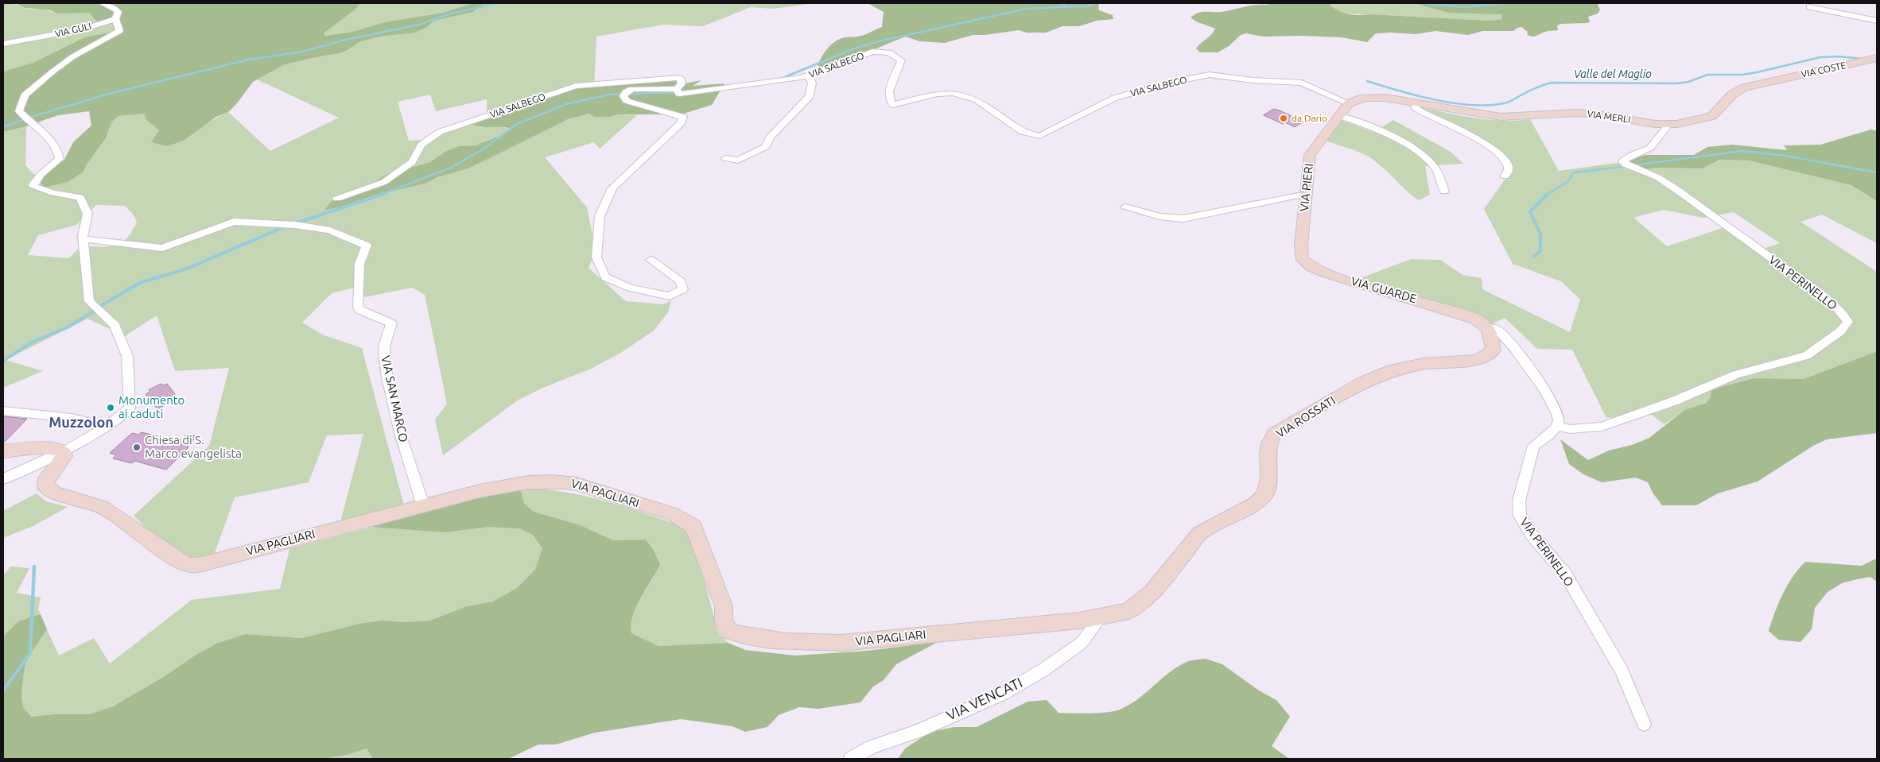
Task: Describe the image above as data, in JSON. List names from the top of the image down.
{
  "streets": {
    "street": [
      "VIA GULI",
      "VIA SALBEGO",
      "VIA COSTE",
      "VIA MERLI",
      "VIA PIERI",
      "VIA PERINELLO",
      "VIA GUARDE",
      "VIA SAN MARCO",
      "VIA ROSSATI",
      "VIA PAGLIARI",
      "VIA VENCATI"
    ]
  },
  "crossings": [
    ["VIA SALBEGO", "VIA PIERI"],
    ["VIA COSTE", "VIA MERLI"],
    ["VIA MERLI", "VIA PERINELLO"],
    ["VIA PIERI", "VIA GUARDE"],
    ["VIA GUARDE", "VIA ROSSATI"],
    ["VIA SAN MARCO", "VIA PAGLIARI"],
    ["VIA ROSSATI", "VIA PAGLIARI"],
    ["VIA ROSSATI", "VIA VENCATI"],
    ["VIA PAGLIARI", "VIA VENCATI"]
  ],
  "districts": ["Muzzolon"],
  "water": ["Valle del Maglio"],
  "places": ["da Dario", "Monumento ai caduti", "Chiesa di S. Marco evangelista"]
}
